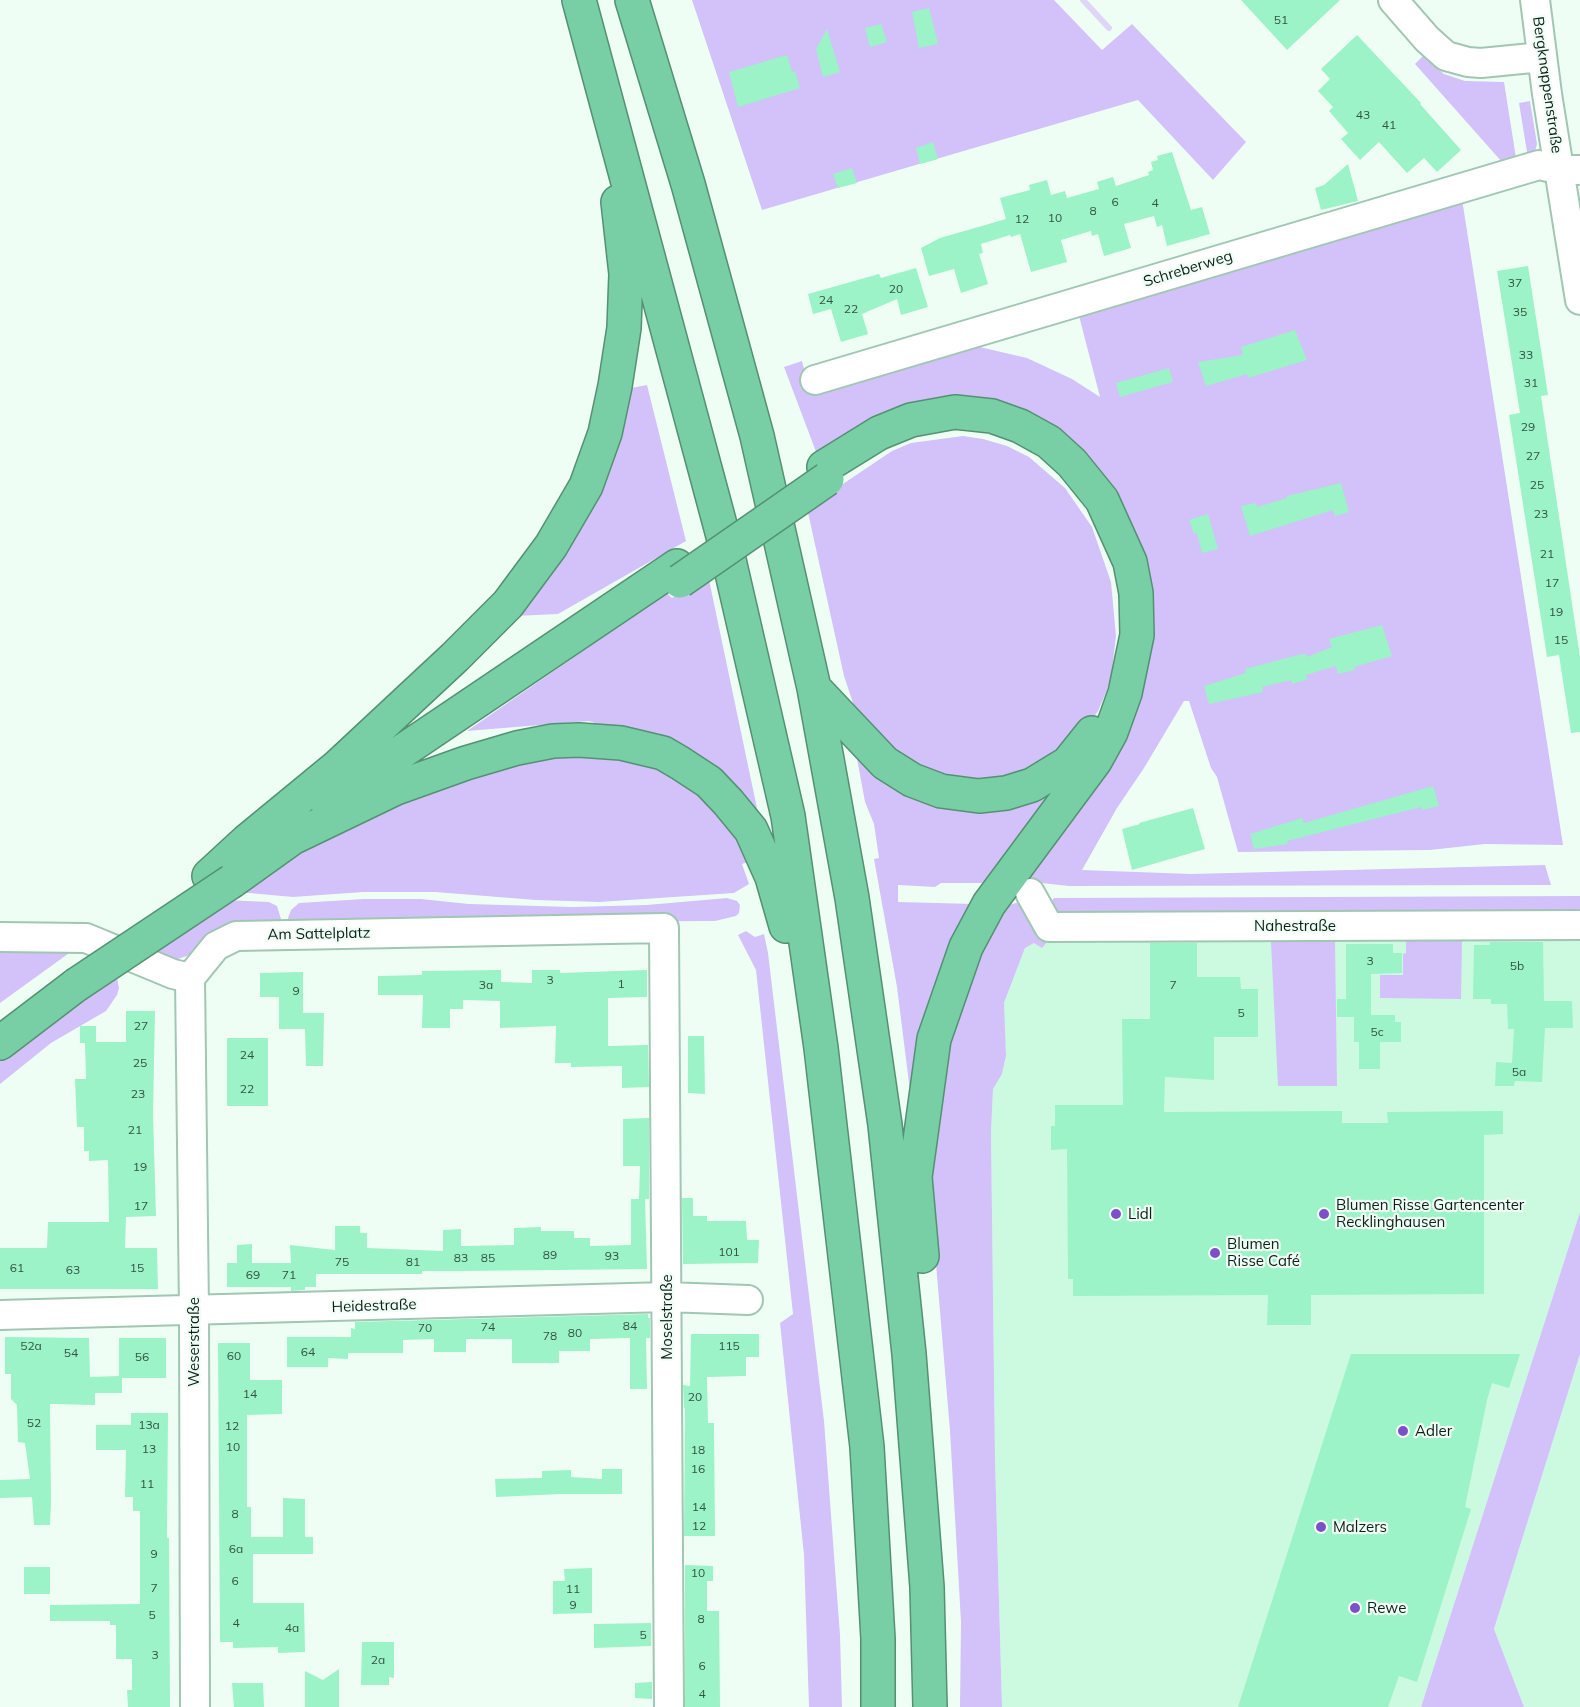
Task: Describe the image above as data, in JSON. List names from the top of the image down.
{
  "streets": {
    "street": [
      "Bergknappenstraße",
      "Schreberweg",
      "Nahestraße",
      "Am Sattelplatz",
      "Heidestraße",
      "Moselstraße",
      "Weserstraße"
    ]
  },
  "crossings": [
    ["Bergknappenstraße", "Schreberweg"],
    ["Am Sattelplatz", "Moselstraße"],
    ["Am Sattelplatz", "Weserstraße"],
    ["Heidestraße", "Moselstraße"],
    ["Heidestraße", "Weserstraße"]
  ],
  "places": [
    "Lidl",
    "Blumen Risse Gartencenter Recklinghausen",
    "Blumen Risse Café",
    "Adler",
    "Malzers",
    "Rewe"
  ],
  "house_numbers": [
    "51",
    "43",
    "41",
    "6",
    "4",
    "8",
    "10",
    "12",
    "37",
    "20",
    "24",
    "22",
    "35",
    "33",
    "31",
    "29",
    "27",
    "25",
    "23",
    "21",
    "17",
    "19",
    "15",
    "3",
    "5b",
    "3",
    "1",
    "3a",
    "7",
    "9",
    "5",
    "27",
    "5c",
    "24",
    "25",
    "5a",
    "22",
    "23",
    "21",
    "19",
    "17",
    "101",
    "89",
    "93",
    "83",
    "85",
    "75",
    "81",
    "61",
    "15",
    "63",
    "69",
    "71",
    "84",
    "74",
    "70",
    "80",
    "78",
    "52a",
    "115",
    "64",
    "54",
    "60",
    "56",
    "14",
    "20",
    "52",
    "13a",
    "12",
    "10",
    "13",
    "18",
    "16",
    "11",
    "14",
    "8",
    "12",
    "6a",
    "9",
    "10",
    "6",
    "7",
    "11",
    "9",
    "5",
    "8",
    "4",
    "4a",
    "5",
    "3",
    "2a",
    "6",
    "4"
  ]
}
